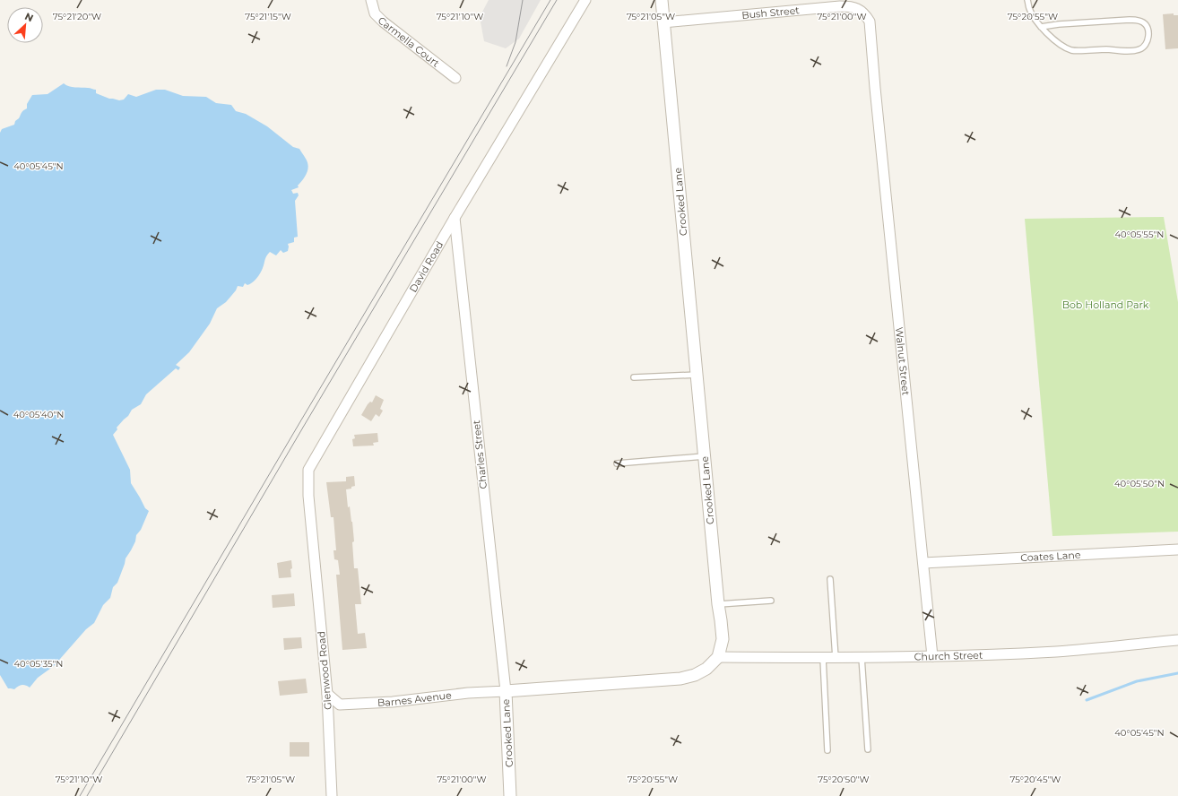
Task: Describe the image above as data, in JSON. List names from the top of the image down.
{
  "streets": {
    "street": [
      "Bush Street",
      "Carmella Court",
      "Crooked Lane",
      "David Road",
      "Walnut Street",
      "Charles Street",
      "Coates Lane",
      "Church Street",
      "Glenwood Road",
      "Barnes Avenue"
    ]
  },
  "crossings": [
    ["Bush Street", "Crooked Lane"],
    ["Bush Street", "Walnut Street"],
    ["Crooked Lane", "Charles Street"],
    ["Crooked Lane", "Church Street"],
    ["Crooked Lane", "Barnes Avenue"],
    ["David Road", "Charles Street"],
    ["David Road", "Glenwood Road"],
    ["Walnut Street", "Coates Lane"],
    ["Walnut Street", "Church Street"],
    ["Charles Street", "Barnes Avenue"],
    ["Glenwood Road", "Barnes Avenue"]
  ],
  "parks": ["Bob Holland Park"],
  "north": "top right",
  "coordinates": [
    "75°21'20\"W",
    "75°21'15\"W",
    "75°21'10\"W",
    "75°21'05\"W",
    "75°21'00\"W",
    "75°20'55\"W",
    "40°05'45\"N",
    "40°05'55\"N",
    "40°05'40\"N",
    "40°05'50\"N",
    "40°05'35\"N",
    "75°20'50\"W",
    "75°20'45\"W"
  ]
}
